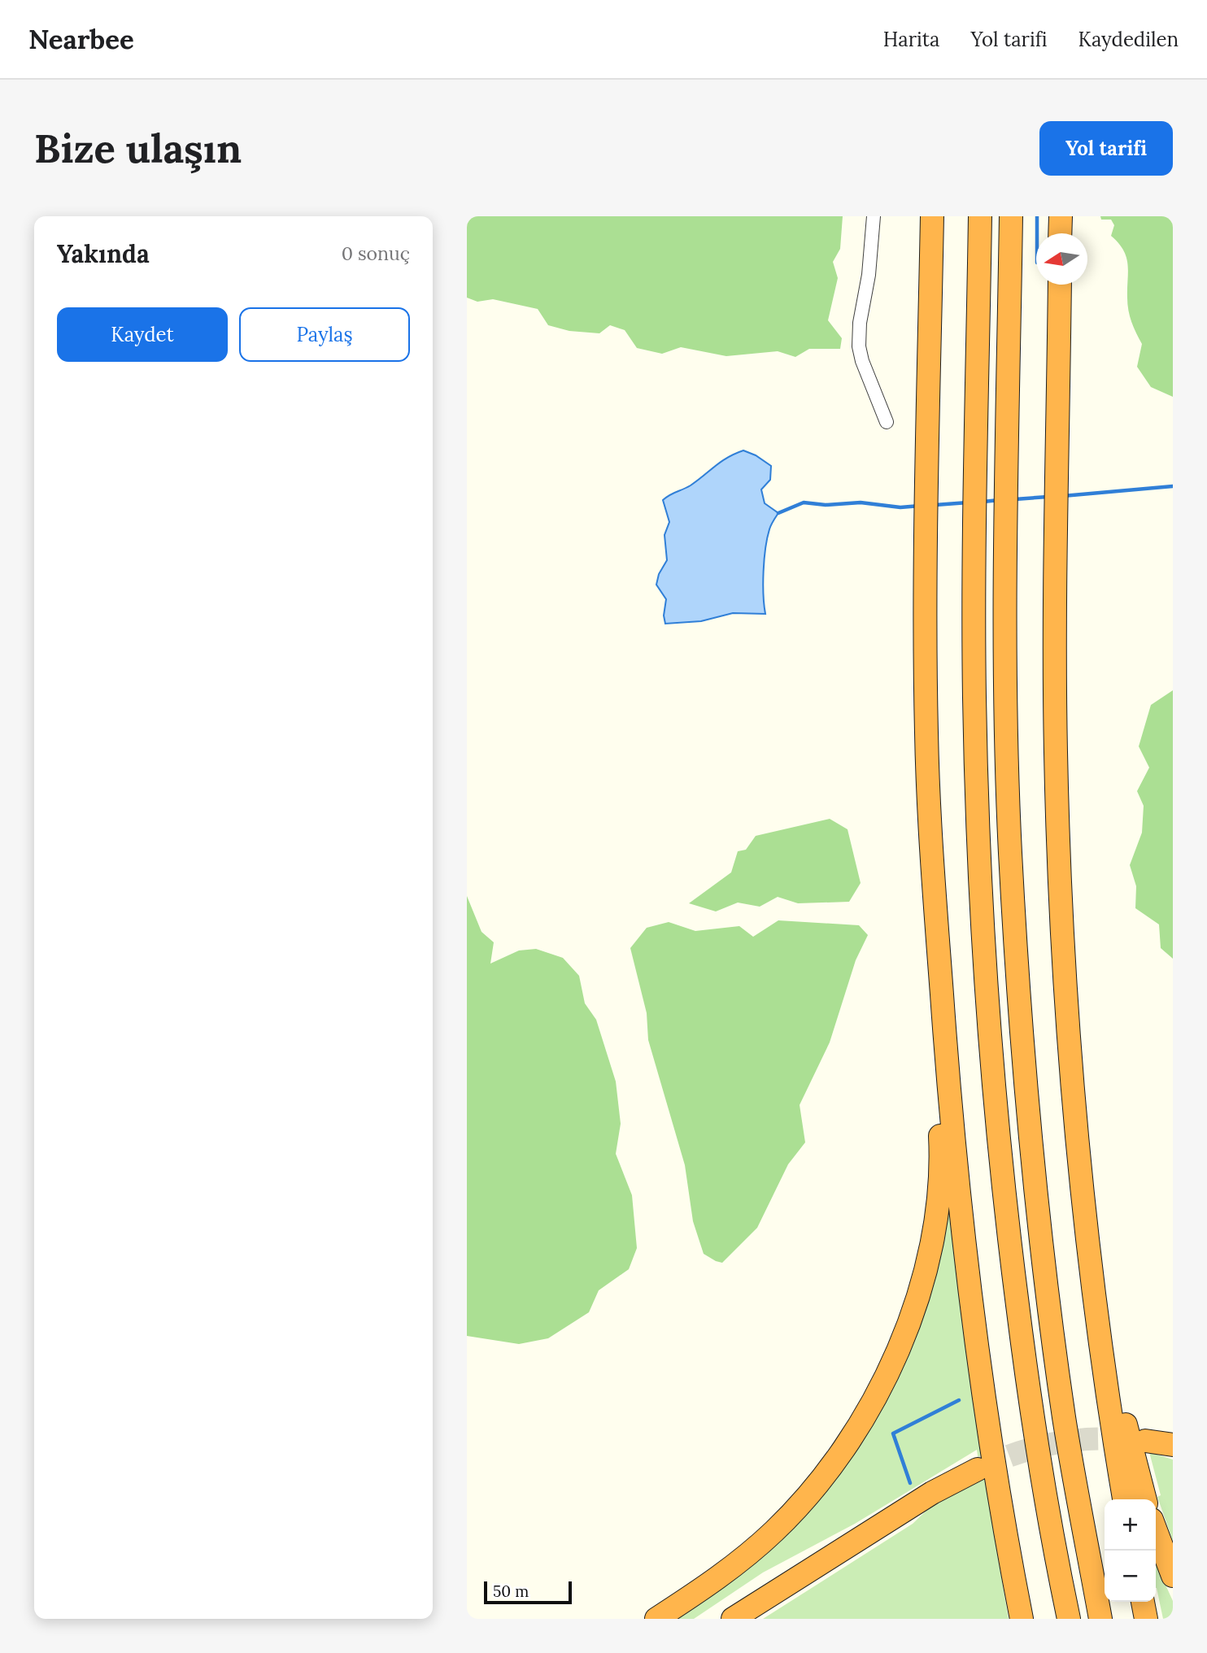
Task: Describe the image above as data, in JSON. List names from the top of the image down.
{
  "scale_bar": "50 m",
  "north": "left",
  "page": {
    "header": "Nearbee",
    "nav": ["Harita", "Yol tarifi", "Kaydedilen"],
    "buttons": [
      "Yol tarifi",
      ["Kaydet", "Paylaş"]
    ],
    "title": "Bize ulaşın",
    "heading": ["Yakında", "0 sonuç"],
    "map_buttons": ["+", "−"],
    "scale": "50 m"
  }
}
